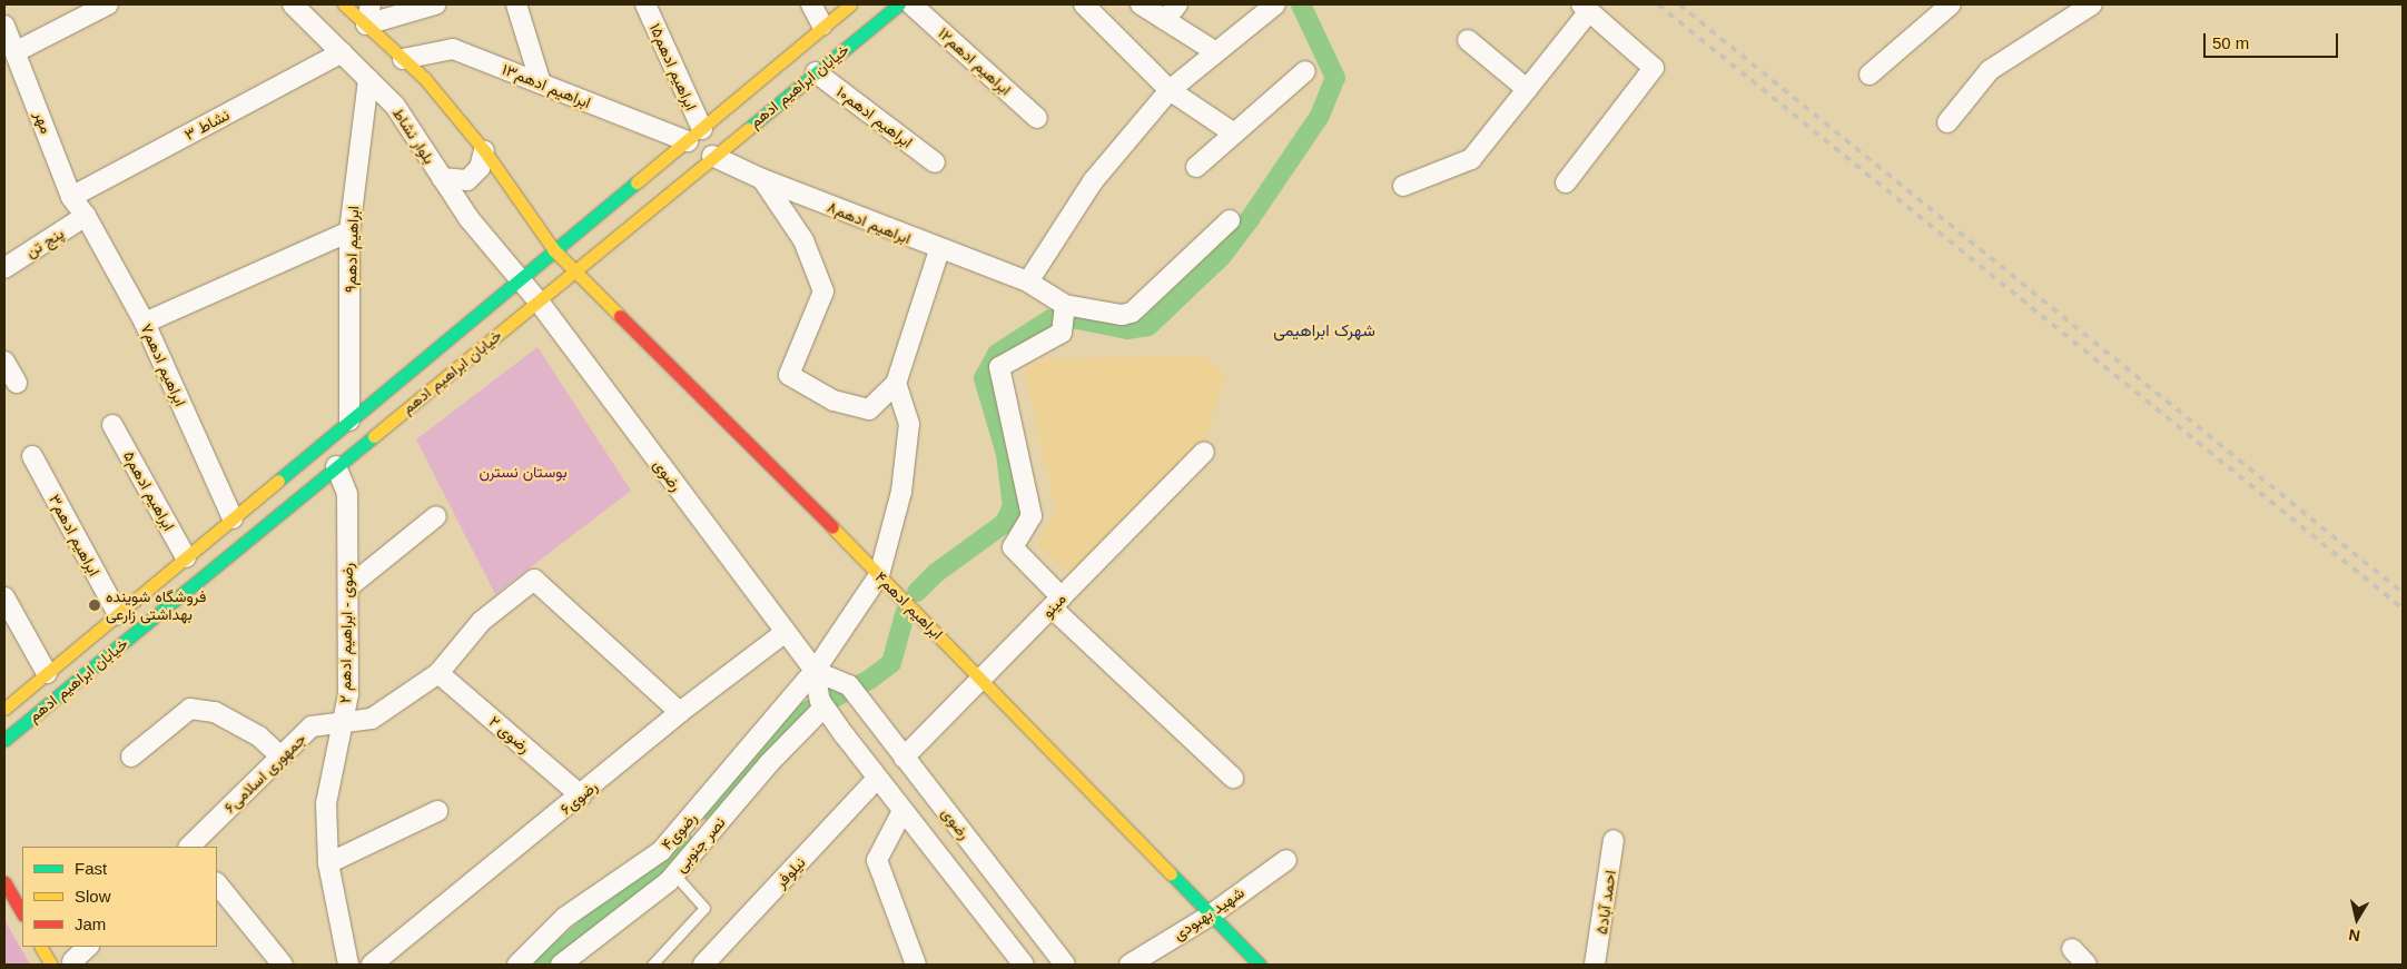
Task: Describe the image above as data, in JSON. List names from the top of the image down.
{
  "streets": {
    "street": [
      "ابراهیم ادهم۱۲",
      "ابراهیم ادهم۱۵",
      "ابراهیم ادهم۱۳",
      "خیابان ابراهیم ادهم",
      "ابراهیم ادهم۱۰",
      "مهر",
      "نشاط ۳",
      "بلوار نشاط",
      "ابراهیم ادهم۸",
      "پنج تن",
      "ابراهیم ادهم۹",
      "ابراهیم ادهم۷",
      "رضوی",
      "ابراهیم ادهم۵",
      "ابراهیم ادهم۳",
      "ابراهیم ادهم۴",
      "مینو",
      "رضوی - ابراهیم ادهم ۲",
      "رضوی ۲",
      "جمهوری اسلامی۶",
      "رضوی۶",
      "رضوی۴",
      "نصر جنوبی",
      "نیلوفر",
      "احمد آباد۵",
      "شهید بهبودی"
    ]
  },
  "crossings": [
    ["ابراهیم ادهم۱۵", "ابراهیم ادهم۱۳"],
    ["ابراهیم ادهم۱۵", "خیابان ابراهیم ادهم"],
    ["ابراهیم ادهم۱۳", "خیابان ابراهیم ادهم"],
    ["خیابان ابراهیم ادهم", "ابراهیم ادهم۱۰"],
    ["خیابان ابراهیم ادهم", "بلوار نشاط"],
    ["خیابان ابراهیم ادهم", "ابراهیم ادهم۸"],
    ["خیابان ابراهیم ادهم", "ابراهیم ادهم۹"],
    ["خیابان ابراهیم ادهم", "ابراهیم ادهم۷"],
    ["خیابان ابراهیم ادهم", "رضوی"],
    ["خیابان ابراهیم ادهم", "ابراهیم ادهم۵"],
    ["خیابان ابراهیم ادهم", "ابراهیم ادهم۳"],
    ["خیابان ابراهیم ادهم", "ابراهیم ادهم۴"],
    ["خیابان ابراهیم ادهم", "رضوی - ابراهیم ادهم ۲"],
    ["مهر", "نشاط ۳"],
    ["مهر", "پنج تن"],
    ["مهر", "ابراهیم ادهم۷"],
    ["نشاط ۳", "بلوار نشاط"],
    ["بلوار نشاط", "ابراهیم ادهم۹"],
    ["بلوار نشاط", "رضوی"],
    ["پنج تن", "ابراهیم ادهم۷"],
    ["رضوی", "مینو"],
    ["رضوی", "رضوی۶"],
    ["رضوی", "رضوی۴"],
    ["رضوی", "نصر جنوبی"],
    ["رضوی", "نیلوفر"],
    ["ابراهیم ادهم۴", "مینو"],
    ["ابراهیم ادهم۴", "رضوی۴"],
    ["ابراهیم ادهم۴", "شهید بهبودی"],
    ["رضوی - ابراهیم ادهم ۲", "جمهوری اسلامی۶"],
    ["رضوی ۲", "جمهوری اسلامی۶"],
    ["رضوی ۲", "رضوی۶"],
    ["جمهوری اسلامی۶", "رضوی۶"]
  ],
  "districts": ["شهرک ابراهیمی"],
  "parks": ["بوستان نسترن"],
  "places": ["فروشگاه شوینده بهداشتی زارعی"],
  "legend": ["Fast", "Slow", "Jam"],
  "scale_bar": "50 m",
  "north": "bottom"
}
